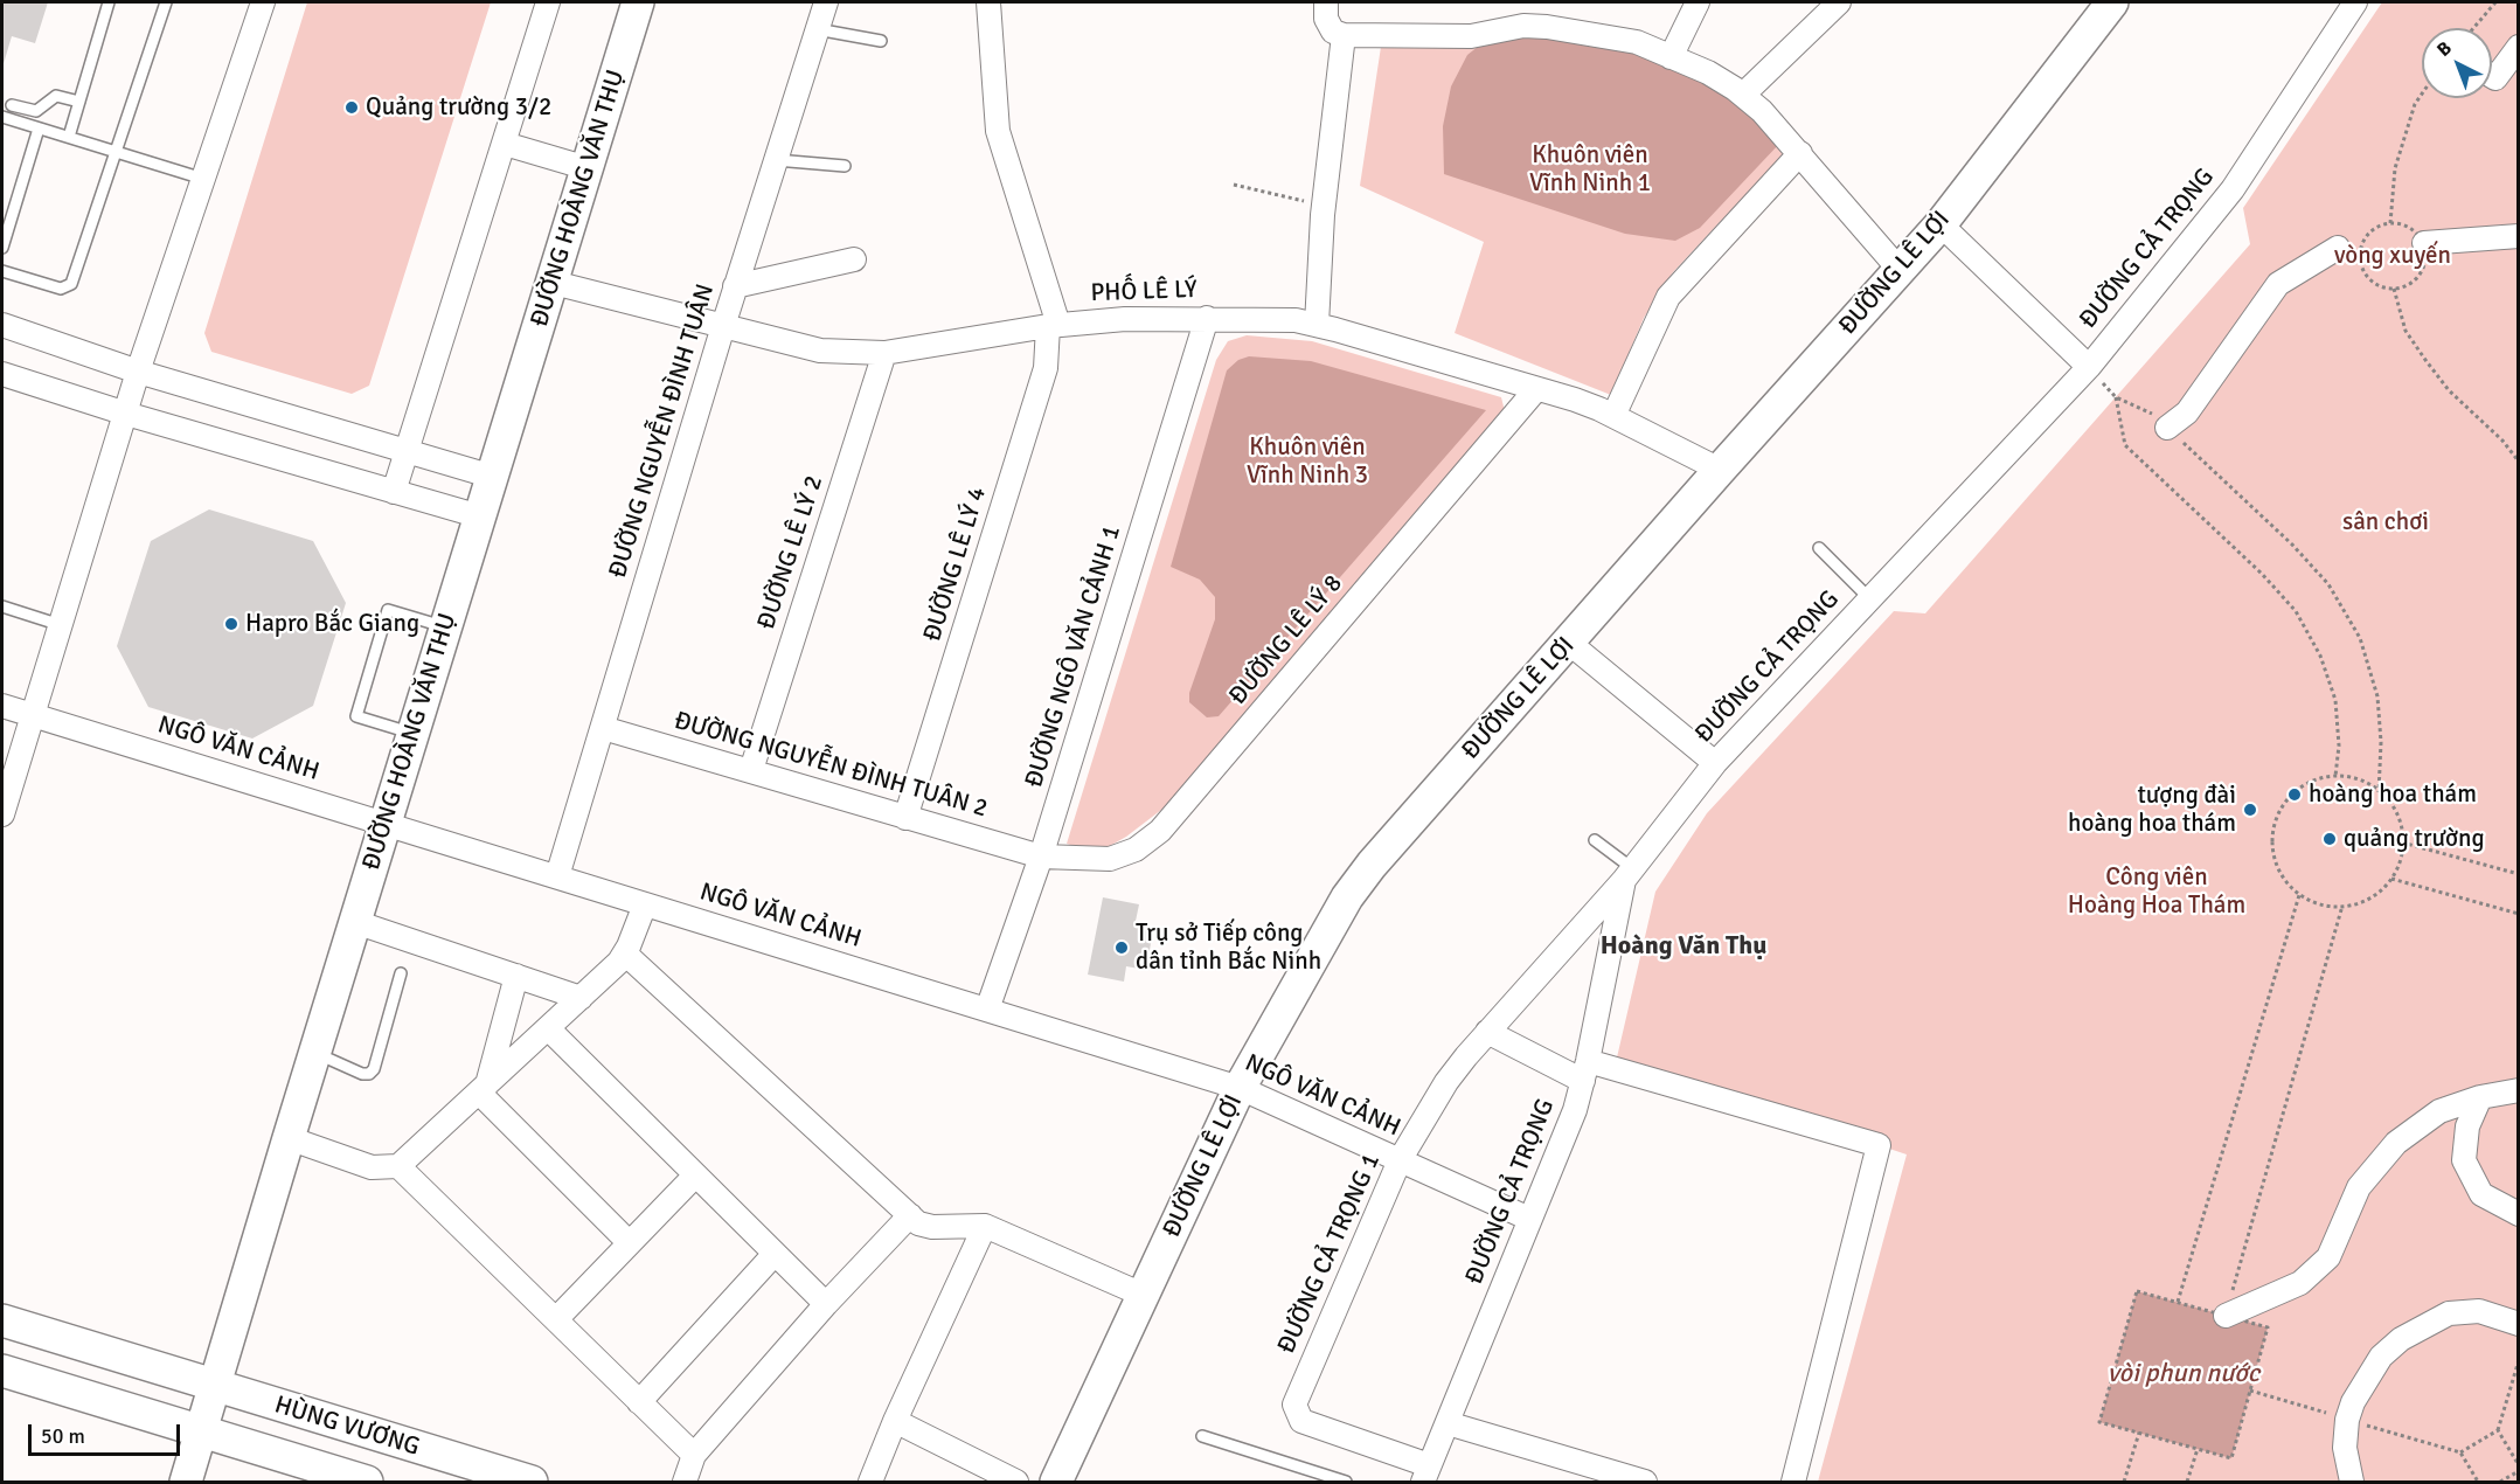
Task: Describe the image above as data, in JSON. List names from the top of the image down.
{
  "streets": {
    "main road": ["ĐƯỜNG HOÀNG VĂN THỤ", "ĐƯỜNG LÊ LỢI", "HÙNG VƯƠNG"],
    "street": [
      "ĐƯỜNG CẢ TRỌNG",
      "PHỐ LÊ LÝ",
      "ĐƯỜNG NGUYỄN ĐÌNH TUÂN",
      "ĐƯỜNG LÊ LÝ 2",
      "ĐƯỜNG LÊ LÝ 4",
      "ĐƯỜNG LÊ LÝ 8",
      "ĐƯỜNG NGÔ VĂN CẢNH 1",
      "NGÔ VĂN CẢNH",
      "ĐƯỜNG NGUYỄN ĐÌNH TUÂN 2",
      "ĐƯỜNG CẢ TRỌNG 1"
    ]
  },
  "crossings": [
    ["ĐƯỜNG HOÀNG VĂN THỤ", "PHỐ LÊ LÝ"],
    ["ĐƯỜNG HOÀNG VĂN THỤ", "NGÔ VĂN CẢNH"],
    ["ĐƯỜNG HOÀNG VĂN THỤ", "HÙNG VƯƠNG"],
    ["ĐƯỜNG CẢ TRỌNG", "NGÔ VĂN CẢNH"],
    ["ĐƯỜNG CẢ TRỌNG", "ĐƯỜNG CẢ TRỌNG 1"],
    ["ĐƯỜNG LÊ LỢI", "PHỐ LÊ LÝ"],
    ["ĐƯỜNG LÊ LỢI", "NGÔ VĂN CẢNH"],
    ["PHỐ LÊ LÝ", "ĐƯỜNG NGUYỄN ĐÌNH TUÂN"],
    ["PHỐ LÊ LÝ", "ĐƯỜNG LÊ LÝ 2"],
    ["PHỐ LÊ LÝ", "ĐƯỜNG LÊ LÝ 4"],
    ["PHỐ LÊ LÝ", "ĐƯỜNG LÊ LÝ 8"],
    ["PHỐ LÊ LÝ", "ĐƯỜNG NGÔ VĂN CẢNH 1"],
    ["ĐƯỜNG NGUYỄN ĐÌNH TUÂN", "NGÔ VĂN CẢNH"],
    ["ĐƯỜNG NGUYỄN ĐÌNH TUÂN", "ĐƯỜNG NGUYỄN ĐÌNH TUÂN 2"],
    ["ĐƯỜNG LÊ LÝ 2", "ĐƯỜNG NGUYỄN ĐÌNH TUÂN 2"],
    ["ĐƯỜNG LÊ LÝ 4", "ĐƯỜNG NGUYỄN ĐÌNH TUÂN 2"],
    ["ĐƯỜNG LÊ LÝ 8", "ĐƯỜNG NGÔ VĂN CẢNH 1"],
    ["ĐƯỜNG LÊ LÝ 8", "ĐƯỜNG NGUYỄN ĐÌNH TUÂN 2"],
    ["ĐƯỜNG NGÔ VĂN CẢNH 1", "NGÔ VĂN CẢNH"],
    ["ĐƯỜNG NGÔ VĂN CẢNH 1", "ĐƯỜNG NGUYỄN ĐÌNH TUÂN 2"],
    ["NGÔ VĂN CẢNH", "ĐƯỜNG CẢ TRỌNG 1"]
  ],
  "districts": ["Hoàng Văn Thụ"],
  "water": ["vòi phun nước"],
  "parks": [
    "Khuôn viên Vĩnh Ninh 1",
    "vòng xuyến",
    "Khuôn viên Vĩnh Ninh 3",
    "sân chơi",
    "Công viên Hoàng Hoa Thám"
  ],
  "places": [
    "Quảng trường 3/2",
    "Hapro Bắc Giang",
    "hoàng hoa thám",
    "tượng đài hoàng hoa thám",
    "quảng trường",
    "Trụ sở Tiếp công dân tỉnh Bắc Ninh"
  ],
  "scale_bar": "50 m",
  "north": "top left"
}
